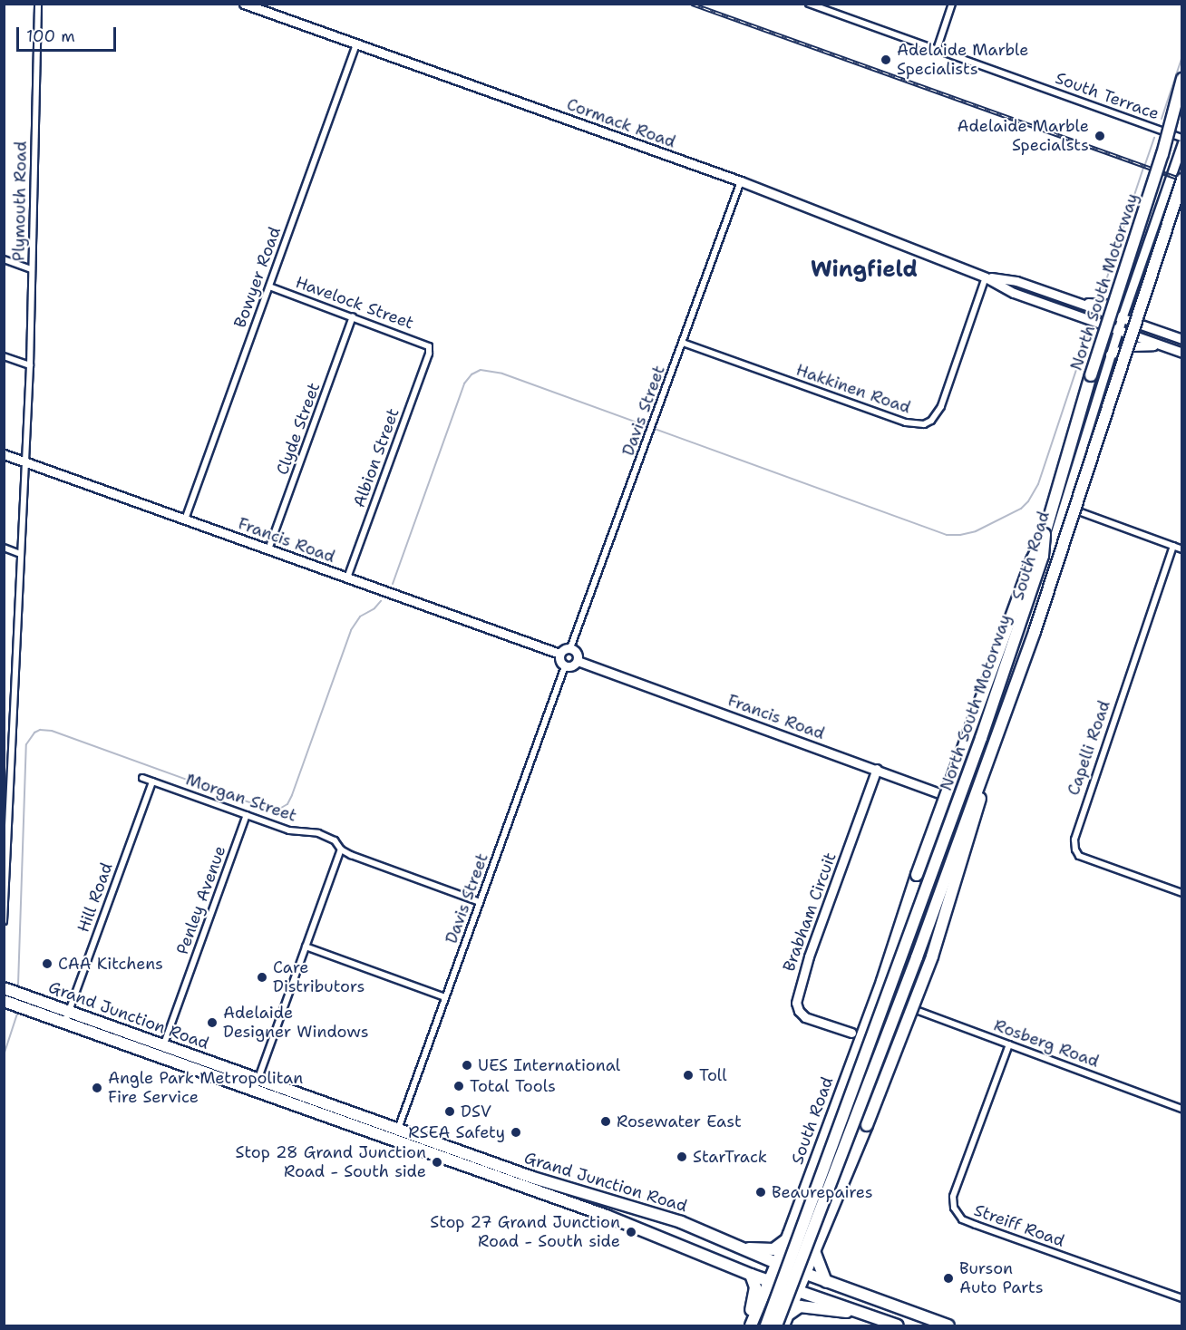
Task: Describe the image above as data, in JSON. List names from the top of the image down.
{
  "streets": {
    "highway": ["North South Motorway", "South Road", "Grand Junction Road"],
    "street": [
      "South Terrace",
      "Cormack Road",
      "Plymouth Road",
      "Bowyer Road",
      "Havelock Street",
      "Hakkinen Road",
      "Davis Street",
      "Clyde Street",
      "Albion Street",
      "Francis Road",
      "Capelli Road",
      "Morgan Street",
      "Hill Road",
      "Penley Avenue",
      "Brabham Circuit",
      "Rosberg Road",
      "Streiff Road"
    ]
  },
  "crossings": [
    ["Cormack Road", "Bowyer Road"],
    ["Cormack Road", "Hakkinen Road"],
    ["Cormack Road", "Davis Street"],
    ["Cormack Road", "South Road"],
    ["Plymouth Road", "Francis Road"],
    ["Bowyer Road", "Havelock Street"],
    ["Bowyer Road", "Francis Road"],
    ["North South Motorway", "South Road"],
    ["Havelock Street", "Clyde Street"],
    ["Havelock Street", "Albion Street"],
    ["Hakkinen Road", "Davis Street"],
    ["Davis Street", "Francis Road"],
    ["Davis Street", "Morgan Street"],
    ["Davis Street", "Grand Junction Road"],
    ["Clyde Street", "Francis Road"],
    ["Albion Street", "Francis Road"],
    ["Francis Road", "South Road"],
    ["Francis Road", "Brabham Circuit"],
    ["South Road", "Grand Junction Road"],
    ["South Road", "Rosberg Road"],
    ["Morgan Street", "Hill Road"],
    ["Morgan Street", "Penley Avenue"],
    ["Hill Road", "Grand Junction Road"],
    ["Penley Avenue", "Grand Junction Road"],
    ["Rosberg Road", "Streiff Road"]
  ],
  "districts": ["Wingfield"],
  "places": [
    "Adelaide Marble Specialists",
    "Adelaide Marble Specialsts",
    "CAA Kitchens",
    "Care Distributors",
    "Adelaide Designer Windows",
    "UES International",
    "Toll",
    "Total Tools",
    "Angle Park Metropolitan Fire Service",
    "DSV",
    "Rosewater East",
    "RSEA Safety",
    "StarTrack",
    "Stop 28 Grand Junction Road - South side",
    "Beaurepaires",
    "Stop 27 Grand Junction Road - South side",
    "Burson Auto Parts"
  ],
  "scale_bar": "100 m"
}
